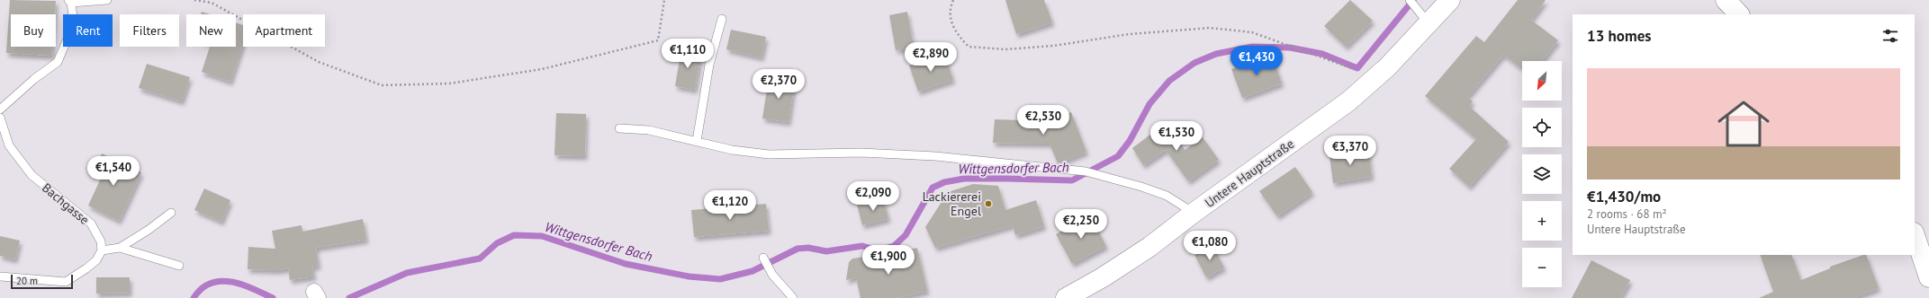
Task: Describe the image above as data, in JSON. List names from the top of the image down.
{
  "streets": {
    "street": ["Untere Hauptstraße"],
    "lane": ["Bachgasse"]
  },
  "water": ["Wittgensdorfer Bach"],
  "places": ["Lackiererei Engel"],
  "scale_bar": "20 m",
  "north": "bottom left",
  "page": {
    "chip": [
      "Buy",
      "Rent",
      "Filters",
      "New",
      "Apartment"
    ],
    "heading": "13 homes",
    "price": [
      "€1,110",
      "€2,890",
      "€1,430",
      "€2,370",
      "€2,530",
      "€1,530",
      "€3,370",
      "€1,540",
      "€2,090",
      "€1,120",
      "€2,250",
      "€1,080",
      "€1,900"
    ],
    "list": [
      {
        "name": "€1,430/mo",
        "note": "2 rooms · 68 m² · Untere Hauptstraße"
      }
    ],
    "map_buttons": ["+", "−"],
    "scale": "20 m"
  }
}
